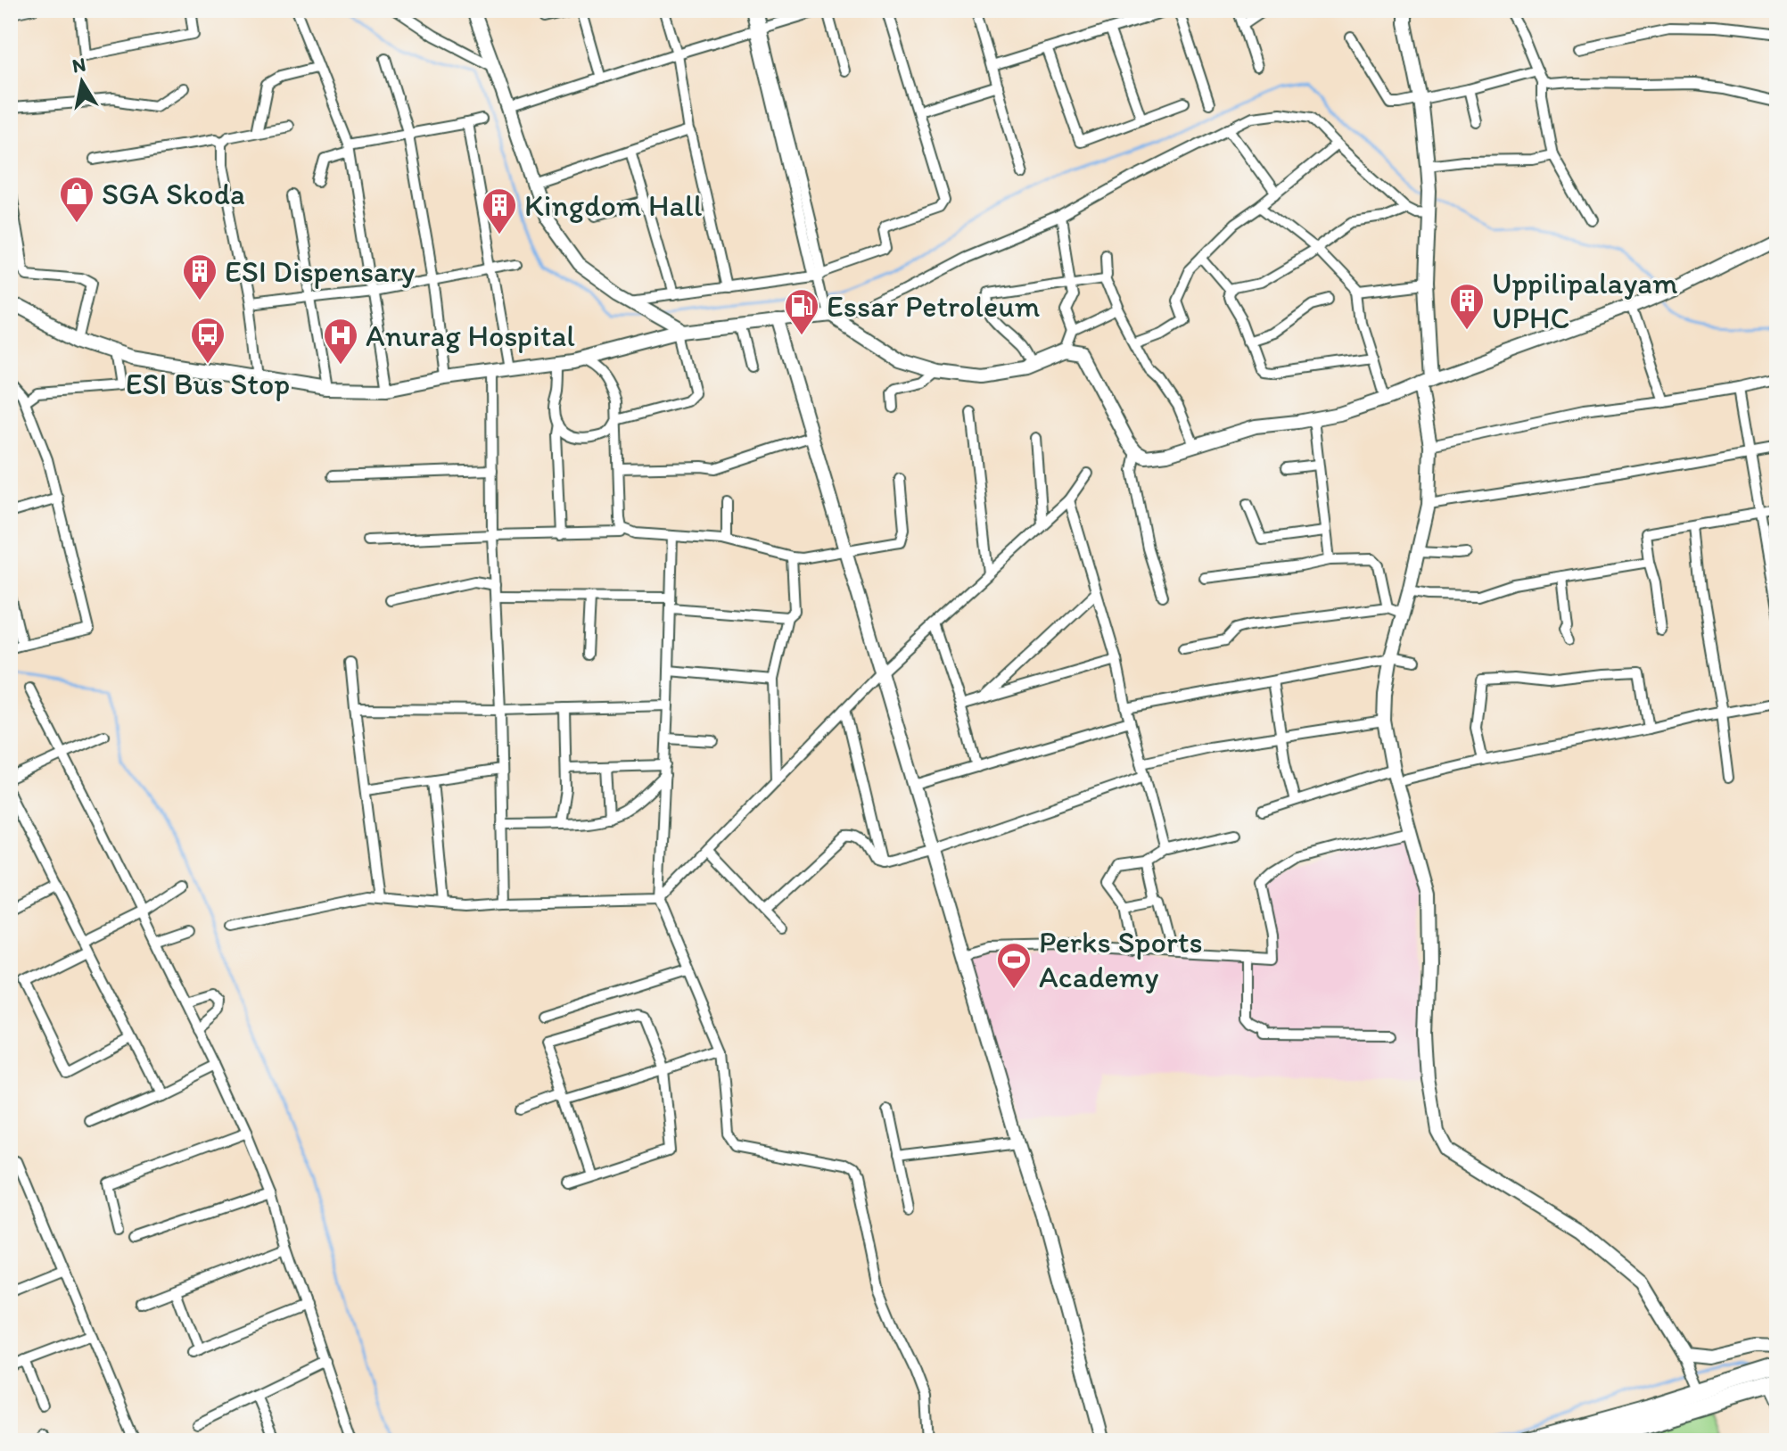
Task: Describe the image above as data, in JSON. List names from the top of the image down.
{
  "places": {
    "shop": ["SGA Skoda"],
    "building": ["Kingdom Hall", "ESI Dispensary", "Uppilipalayam UPHC"],
    "fuel station": ["Essar Petroleum"],
    "bus stop": ["ESI Bus Stop"],
    "hospital": ["Anurag Hospital"],
    "sports": ["Perks Sports Academy"]
  },
  "north": "top"
}
